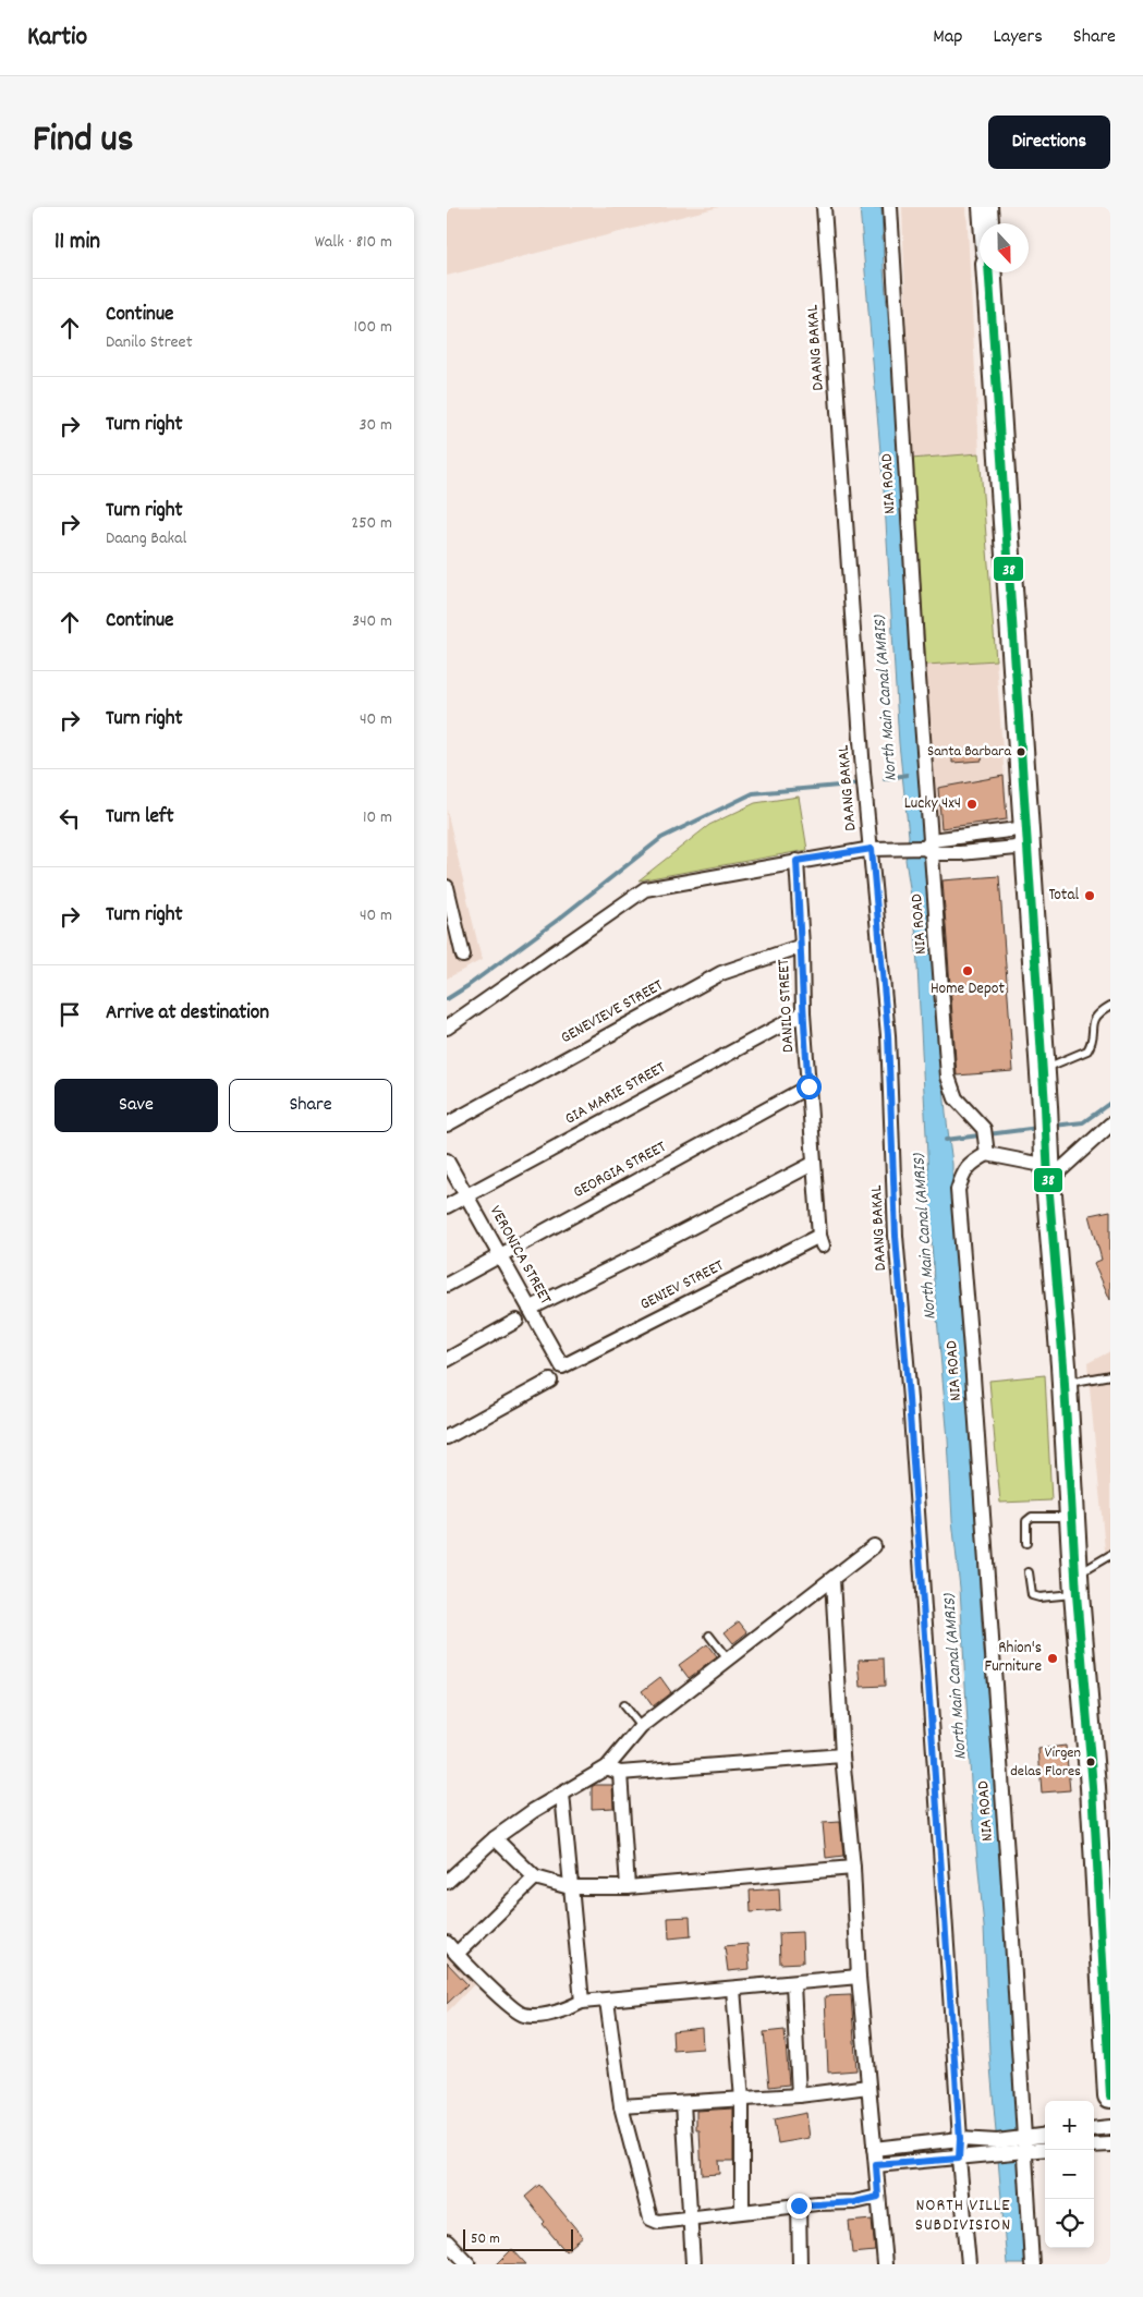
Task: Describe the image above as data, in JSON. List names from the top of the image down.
{
  "streets": {
    "street": [
      "DAANG BAKAL",
      "NIA ROAD",
      "DANILO STREET",
      "GENEVIEVE STREET",
      "GIA MARIE STREET",
      "GEORGIA STREET",
      "VERONICA STREET",
      "GENIEV STREET"
    ]
  },
  "crossings": [
    ["DANILO STREET", "GENEVIEVE STREET"],
    ["DANILO STREET", "GIA MARIE STREET"],
    ["DANILO STREET", "GEORGIA STREET"],
    ["DANILO STREET", "GENIEV STREET"],
    ["GIA MARIE STREET", "VERONICA STREET"],
    ["GEORGIA STREET", "VERONICA STREET"],
    ["VERONICA STREET", "GENIEV STREET"]
  ],
  "districts": ["NORTH VILLE SUBDIVISION"],
  "water": ["North Main Canal (AMRIS)"],
  "places": [
    "Santa Barbara",
    "Lucky 4x4",
    "Total",
    "Home Depot",
    "Rhion's Furniture",
    "Virgen delas Flores"
  ],
  "lines": ["transit line 38"],
  "scale_bar": "50 m",
  "north": "bottom",
  "page": {
    "header": "Kartio",
    "nav": ["Map", "Layers", "Share"],
    "title": "Find us",
    "buttons": [
      "Directions",
      ["Save", "Share"]
    ],
    "heading": ["11 min", "Walk · 810 m"],
    "list": [
      ["Continue", "Danilo Street", "100 m"],
      ["Turn right", "30 m"],
      ["Turn right", "Daang Bakal", "250 m"],
      ["Continue", "340 m"],
      ["Turn right", "40 m"],
      ["Turn left", "10 m"],
      ["Turn right", "40 m"],
      "Arrive at destination"
    ],
    "map_buttons": ["+", "−"],
    "scale": "50 m"
  }
}
